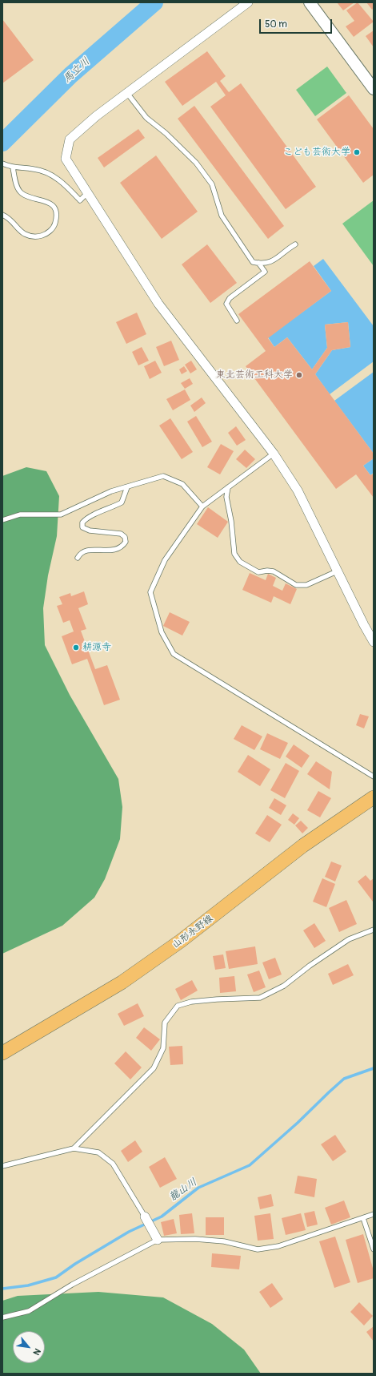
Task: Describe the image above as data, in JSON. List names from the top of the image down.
{
  "streets": {
    "main road": ["山形永野線"]
  },
  "water": ["馬立川", "龍山川"],
  "places": ["こども芸術大学", "東北芸術工科大学", "耕源寺"],
  "scale_bar": "50 m",
  "north": "bottom right"
}
